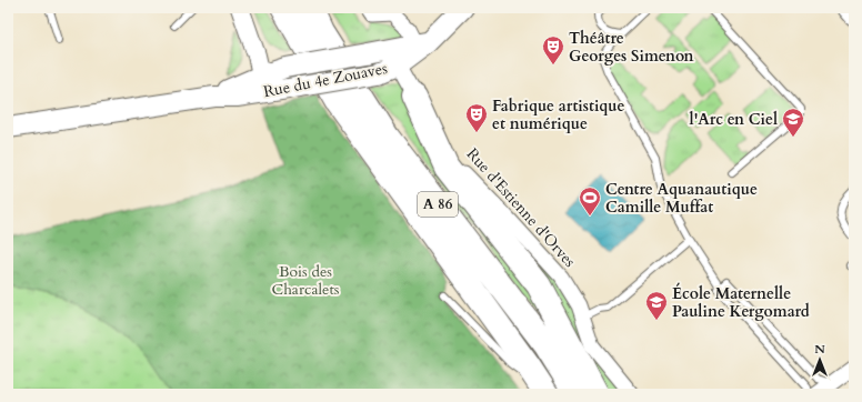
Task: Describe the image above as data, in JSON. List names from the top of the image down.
{
  "streets": {
    "highway": ["A 86"],
    "main road": ["Rue du 4e Zouaves"],
    "street": ["Rue d'Estienne d'Orves"]
  },
  "crossings": [
    ["Rue du 4e Zouaves", "Rue d'Estienne d'Orves"]
  ],
  "parks": ["Bois des Charcalets"],
  "places": {
    "theatre": ["Théâtre Georges Simenon", "Fabrique artistique et numérique"],
    "school or university": ["l'Arc en Ciel", "École Maternelle Pauline Kergomard"],
    "sports": ["Centre Aquanautique Camille Muffat"]
  },
  "north": "top"
}
